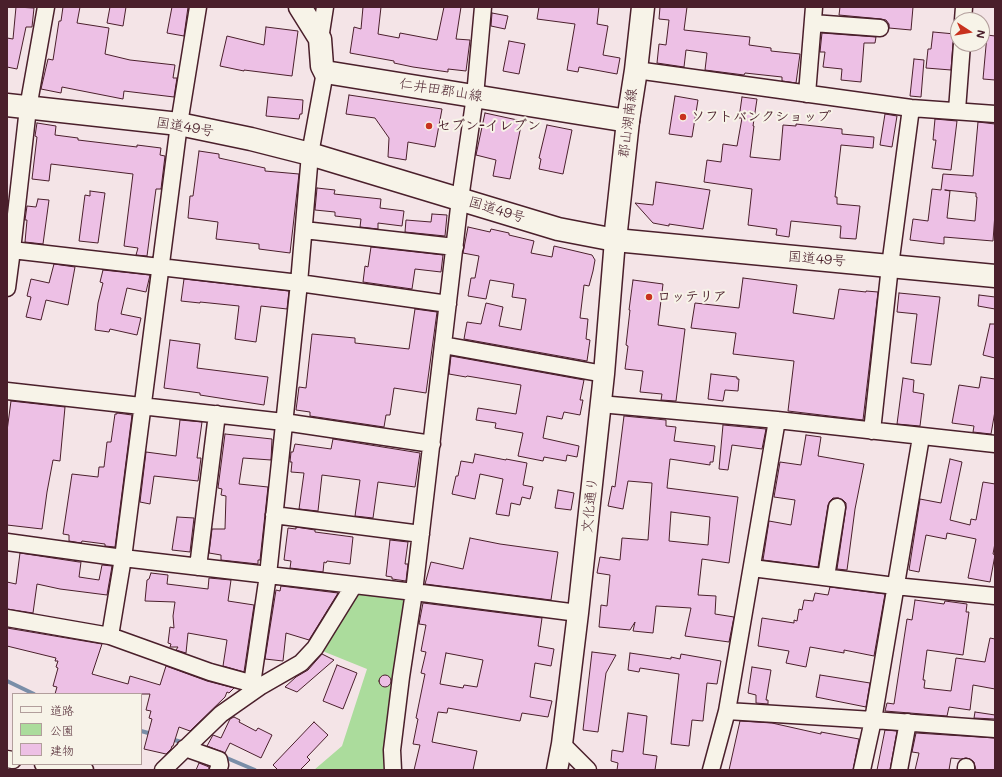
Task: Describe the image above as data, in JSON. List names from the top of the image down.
{
  "streets": {
    "main road": ["仁井田郡山線", "郡山湖南線", "国道49号"],
    "street": ["文化通り"]
  },
  "crossings": [
    ["仁井田郡山線", "郡山湖南線"],
    ["郡山湖南線", "国道49号"],
    ["郡山湖南線", "文化通り"],
    ["国道49号", "文化通り"]
  ],
  "places": ["ソフトバンクショップ", "セブン-イレブン", "ロッテリア"],
  "legend": ["道路", "公園", "建物"],
  "north": "right"
}
